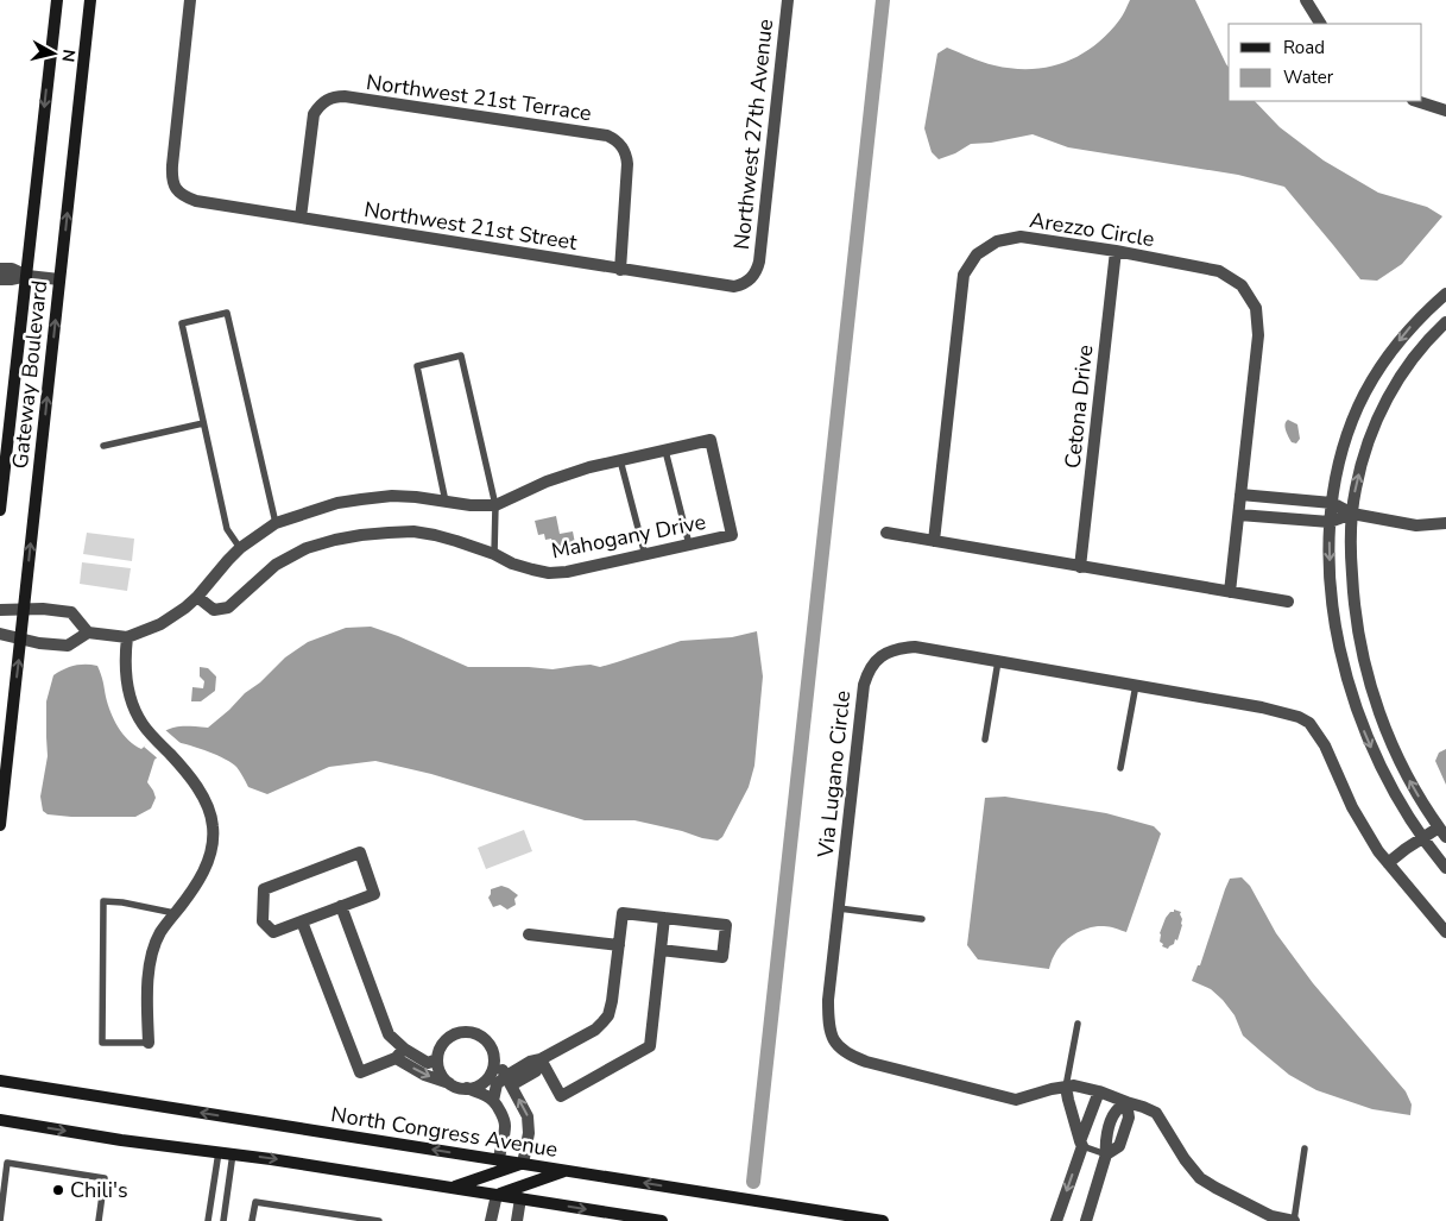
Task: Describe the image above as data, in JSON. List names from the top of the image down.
{
  "streets": {
    "main road": ["Gateway Boulevard", "North Congress Avenue"],
    "street": [
      "Northwest 21st Terrace",
      "Northwest 27th Avenue",
      "Northwest 21st Street",
      "Arezzo Circle",
      "Cetona Drive",
      "Mahogany Drive",
      "Via Lugano Circle"
    ]
  },
  "crossings": [
    ["Northwest 21st Terrace", "Northwest 21st Street"],
    ["Northwest 27th Avenue", "Northwest 21st Street"],
    ["Arezzo Circle", "Cetona Drive"]
  ],
  "places": ["Chili's"],
  "legend": ["Road", "Water"],
  "north": "right"
}
